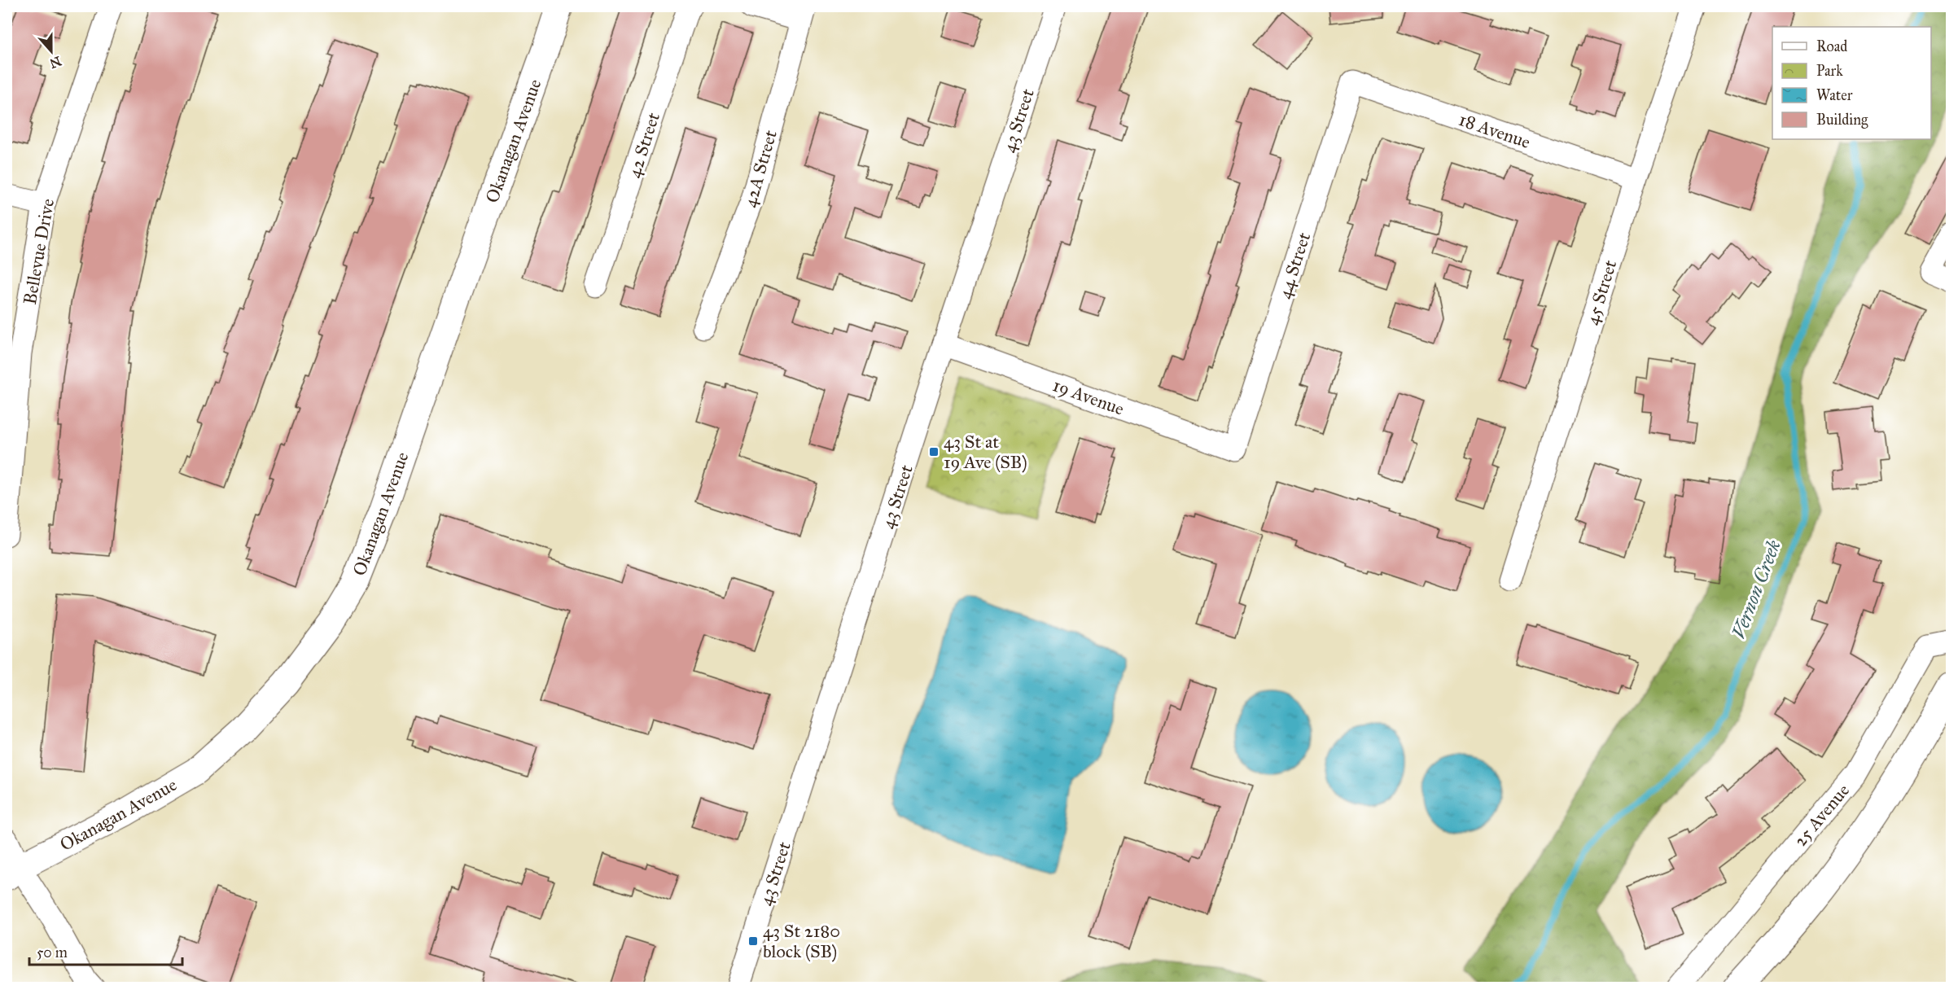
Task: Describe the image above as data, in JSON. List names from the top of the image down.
{
  "streets": {
    "street": [
      "43 Street",
      "18 Avenue",
      "Okanagan Avenue",
      "42 Street",
      "42A Street",
      "Bellevue Drive",
      "44 Street",
      "45 Street",
      "19 Avenue",
      "25 Avenue"
    ]
  },
  "crossings": [
    ["43 Street", "19 Avenue"],
    ["18 Avenue", "44 Street"],
    ["18 Avenue", "45 Street"],
    ["44 Street", "19 Avenue"]
  ],
  "water": ["Vernon Creek"],
  "places": {
    "transit": ["43 St at 19 Ave (SB)", "43 St 2180 block (SB)"]
  },
  "legend": [
    "Road",
    "Park",
    "Water",
    "Building"
  ],
  "scale_bar": "50 m",
  "north": "bottom"
}
